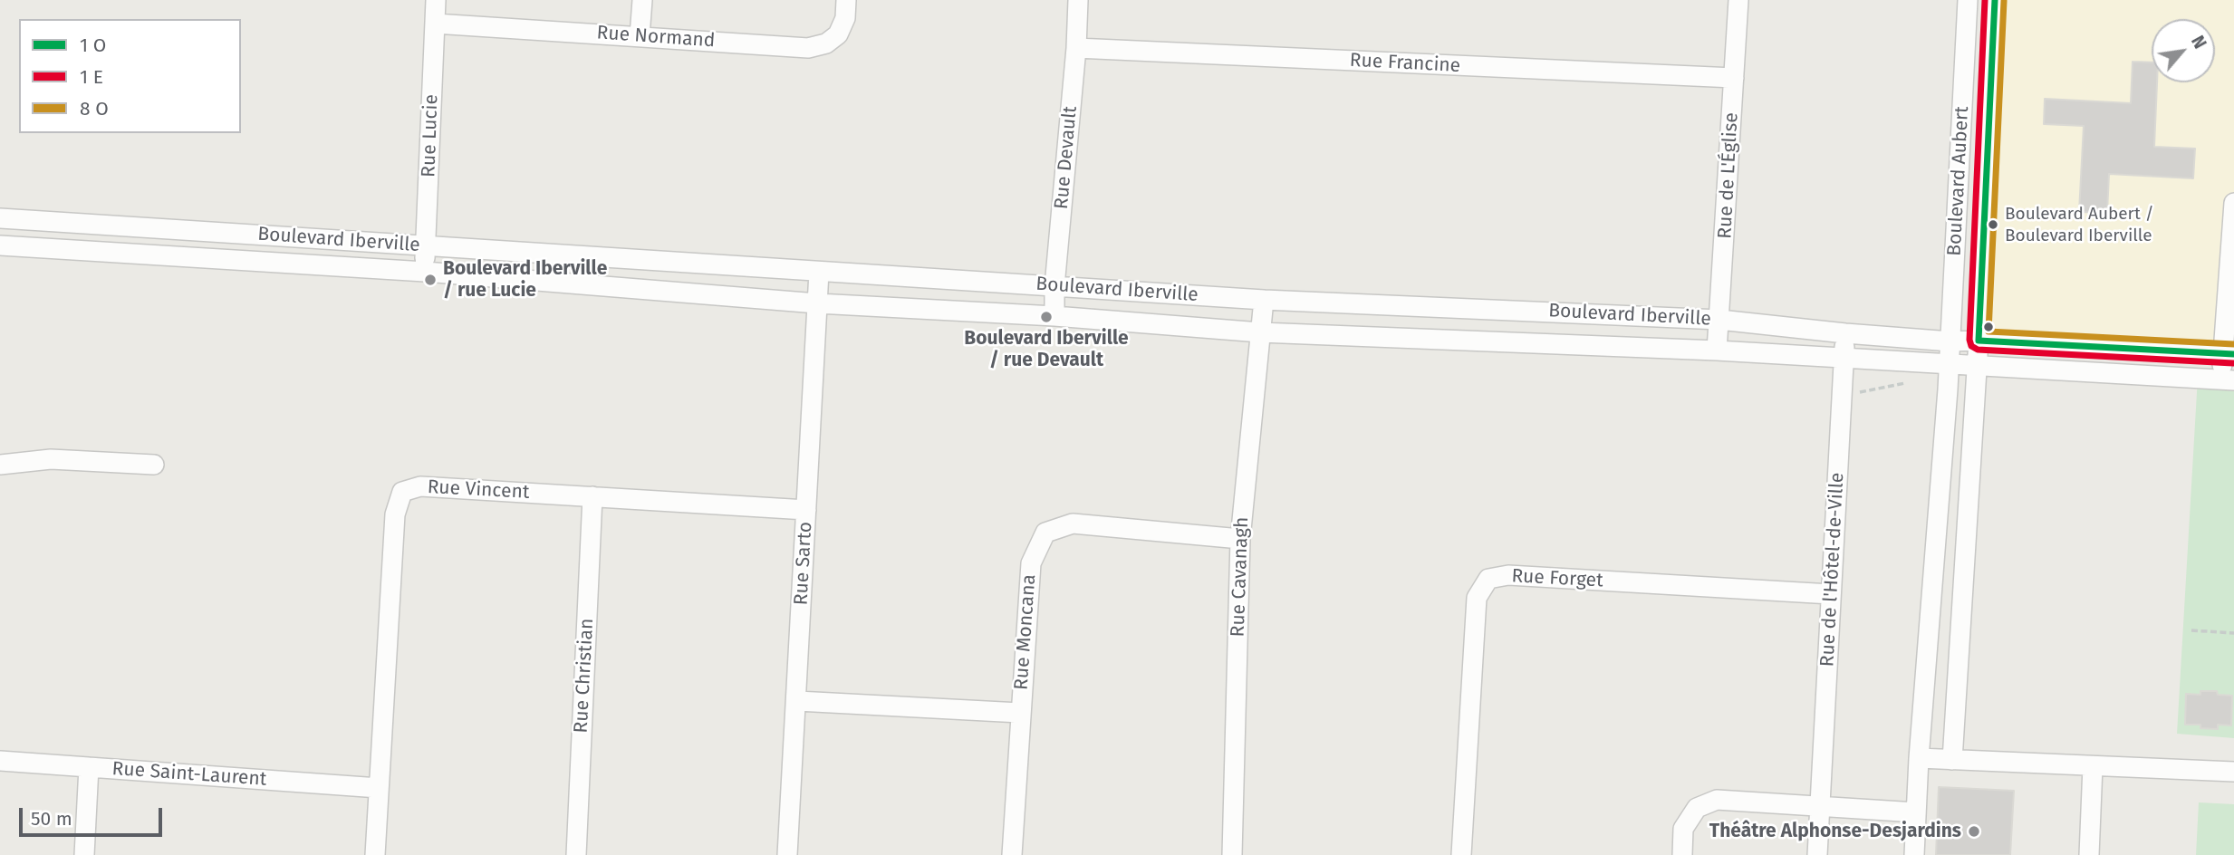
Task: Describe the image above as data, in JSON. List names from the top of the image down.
{
  "streets": {
    "street": [
      "Rue Normand",
      "Rue Francine",
      "Rue Lucie",
      "Rue Devault",
      "Rue de L'Église",
      "Boulevard Aubert",
      "Boulevard Iberville",
      "Rue Vincent",
      "Rue Sarto",
      "Rue de l'Hôtel-de-Ville",
      "Rue Cavanagh",
      "Rue Forget",
      "Rue Moncana",
      "Rue Christian",
      "Rue Saint-Laurent"
    ]
  },
  "crossings": [
    ["Rue Normand", "Rue Lucie"],
    ["Rue Francine", "Rue Devault"],
    ["Rue Francine", "Rue de L'Église"],
    ["Rue Lucie", "Boulevard Iberville"],
    ["Rue Devault", "Boulevard Iberville"],
    ["Rue de L'Église", "Boulevard Iberville"],
    ["Boulevard Aubert", "Boulevard Iberville"],
    ["Boulevard Iberville", "Rue Sarto"],
    ["Boulevard Iberville", "Rue de l'Hôtel-de-Ville"],
    ["Boulevard Iberville", "Rue Cavanagh"],
    ["Rue Vincent", "Rue Sarto"],
    ["Rue Vincent", "Rue Christian"],
    ["Rue Vincent", "Rue Saint-Laurent"],
    ["Rue de l'Hôtel-de-Ville", "Rue Forget"],
    ["Rue Cavanagh", "Rue Moncana"]
  ],
  "places": [
    "Boulevard Aubert / Boulevard Iberville",
    "Boulevard Iberville / rue Lucie",
    "Boulevard Iberville / rue Devault",
    "Théâtre Alphonse-Desjardins"
  ],
  "legend": ["1 O", "1 E", "8 O"],
  "scale_bar": "50 m",
  "north": "top right"
}
